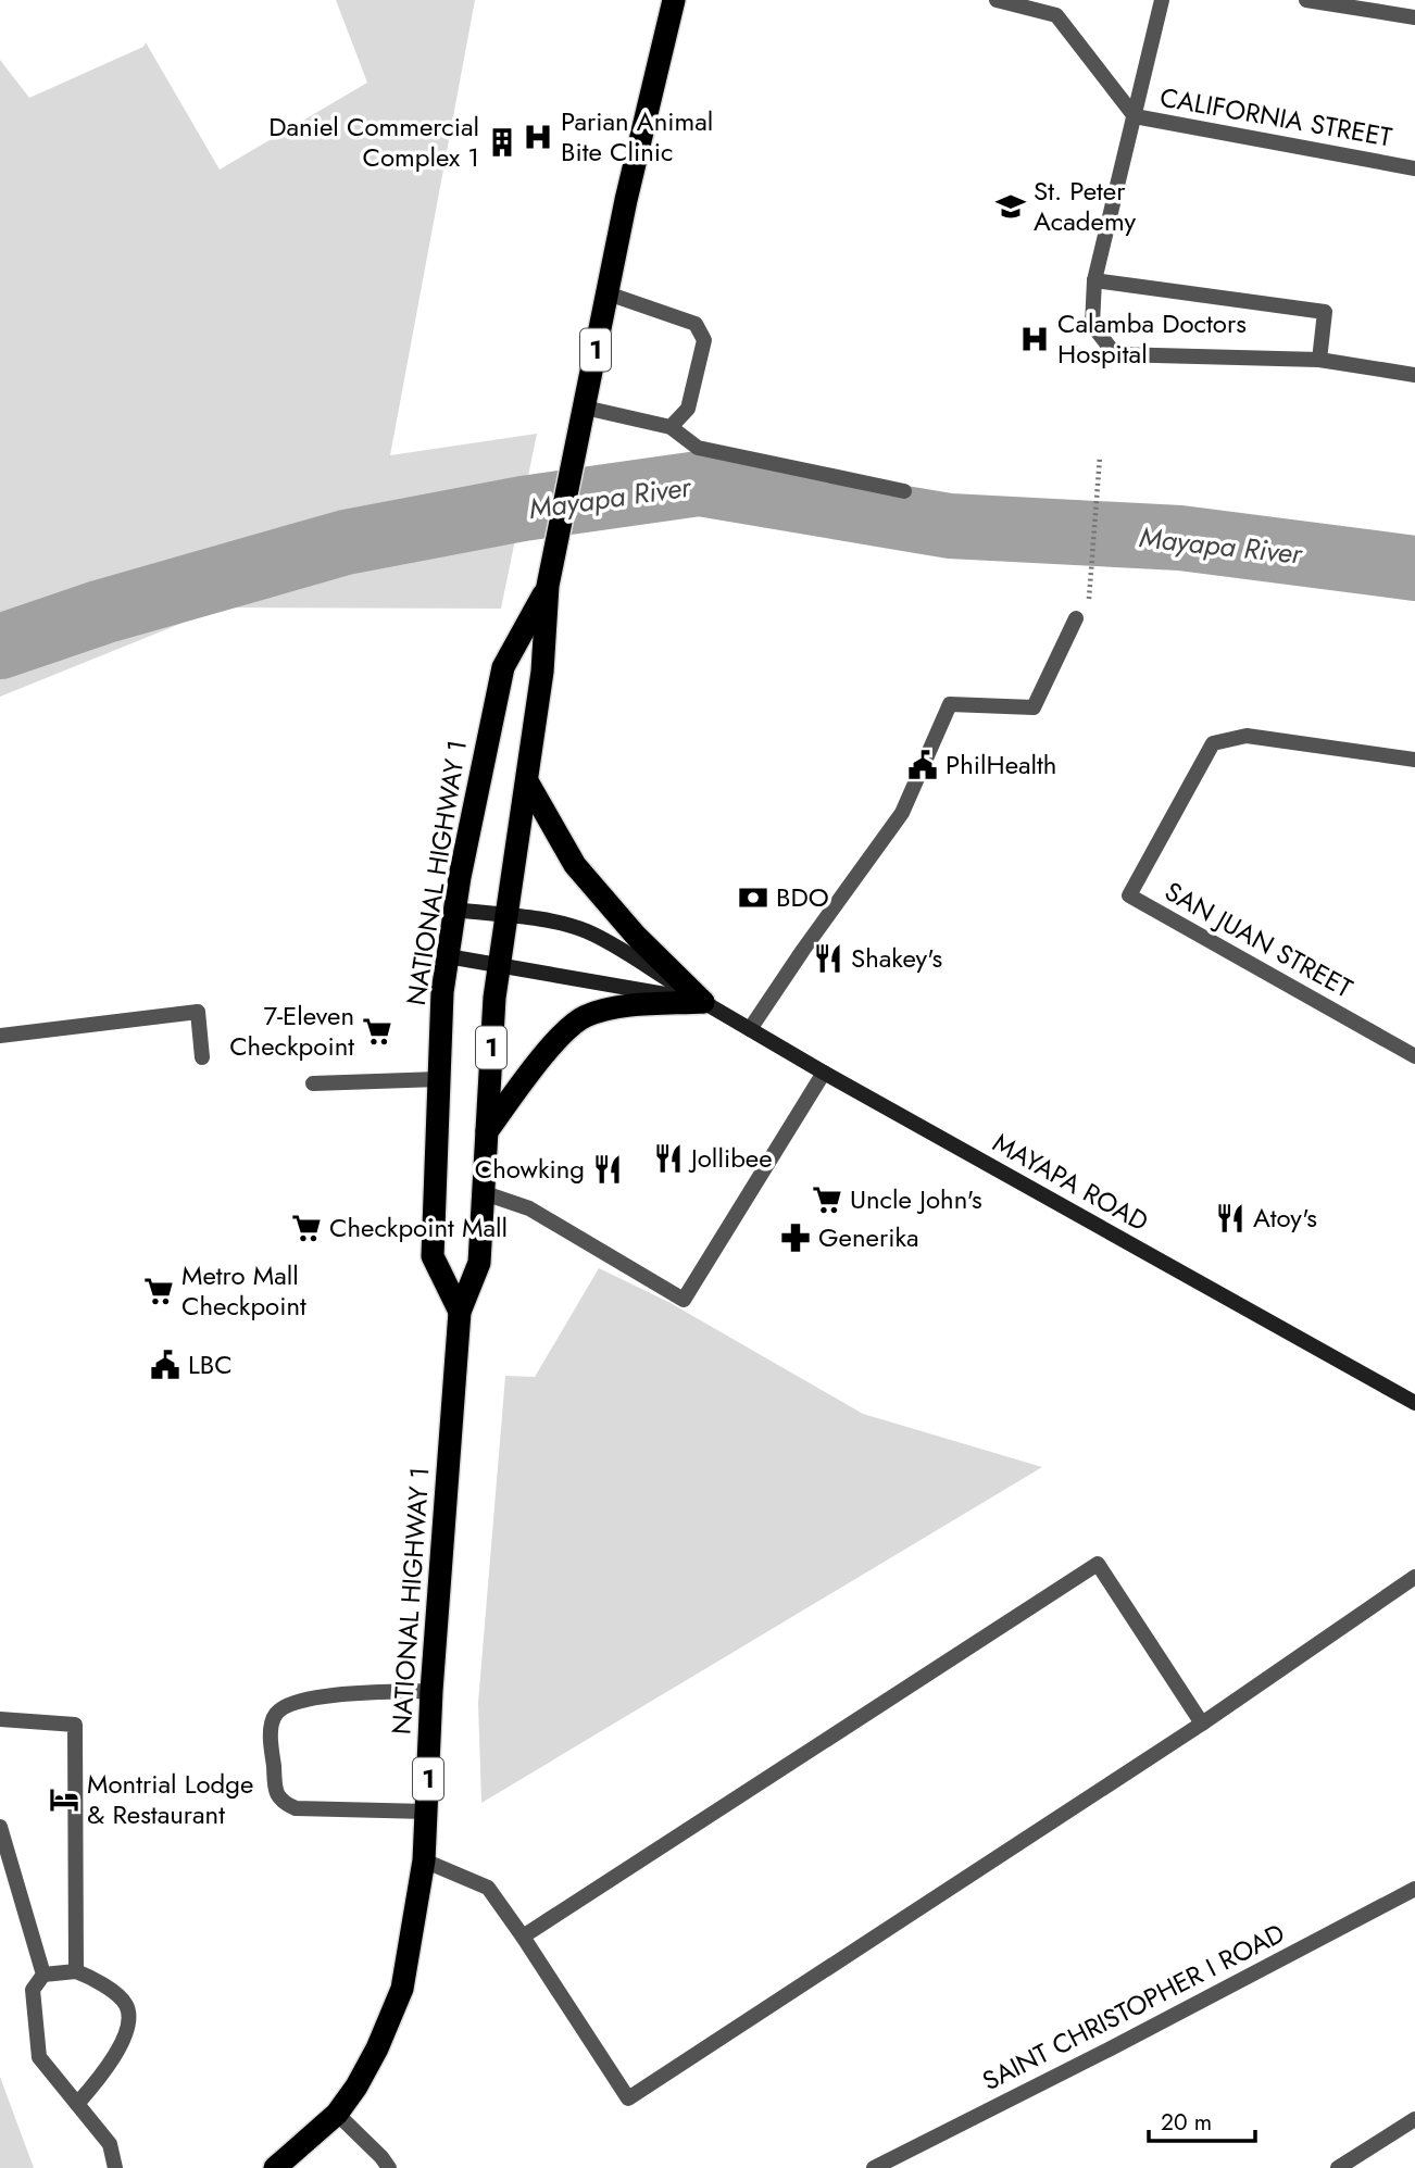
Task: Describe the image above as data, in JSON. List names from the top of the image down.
{
  "streets": {
    "highway": ["1", "NATIONAL HIGHWAY 1"],
    "main road": ["MAYAPA ROAD"],
    "street": ["CALIFORNIA STREET", "SAN JUAN STREET", "SAINT CHRISTOPHER I ROAD"]
  },
  "crossings": [
    ["NATIONAL HIGHWAY 1", "MAYAPA ROAD"]
  ],
  "water": ["Mayapa River"],
  "places": {
    "hospital": ["Parian Animal Bite Clinic", "Calamba Doctors Hospital"],
    "building": ["Daniel Commercial Complex 1"],
    "school or university": ["St. Peter Academy"],
    "public building": ["PhilHealth", "LBC"],
    "bank": ["BDO"],
    "restaurant": [
      "Shakey's",
      "Jollibee",
      "Chowking",
      "Atoy's"
    ],
    "supermarket": [
      "7-Eleven Checkpoint",
      "Uncle John's",
      "Checkpoint Mall",
      "Metro Mall Checkpoint"
    ],
    "pharmacy": ["Generika"],
    "hotel": ["Montrial Lodge & Restaurant"]
  },
  "scale_bar": "20 m"
}
